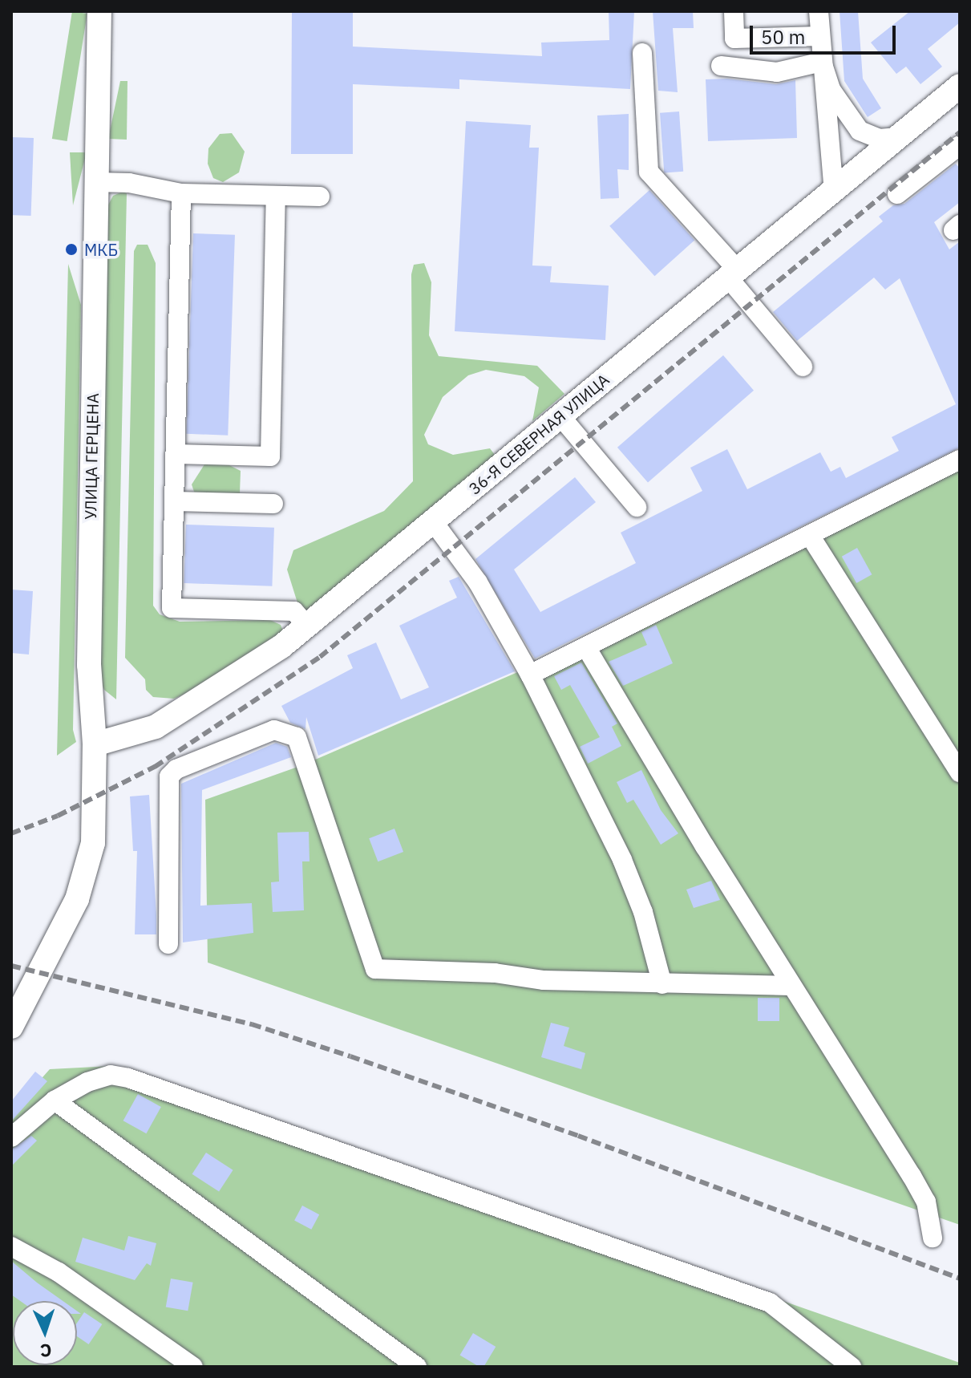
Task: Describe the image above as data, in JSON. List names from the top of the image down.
{
  "streets": {
    "main road": ["36-Я СЕВЕРНАЯ УЛИЦА", "УЛИЦА ГЕРЦЕНА"]
  },
  "crossings": [
    ["36-Я СЕВЕРНАЯ УЛИЦА", "УЛИЦА ГЕРЦЕНА"]
  ],
  "places": ["МКБ"],
  "scale_bar": "50 m",
  "north": "bottom"
}
